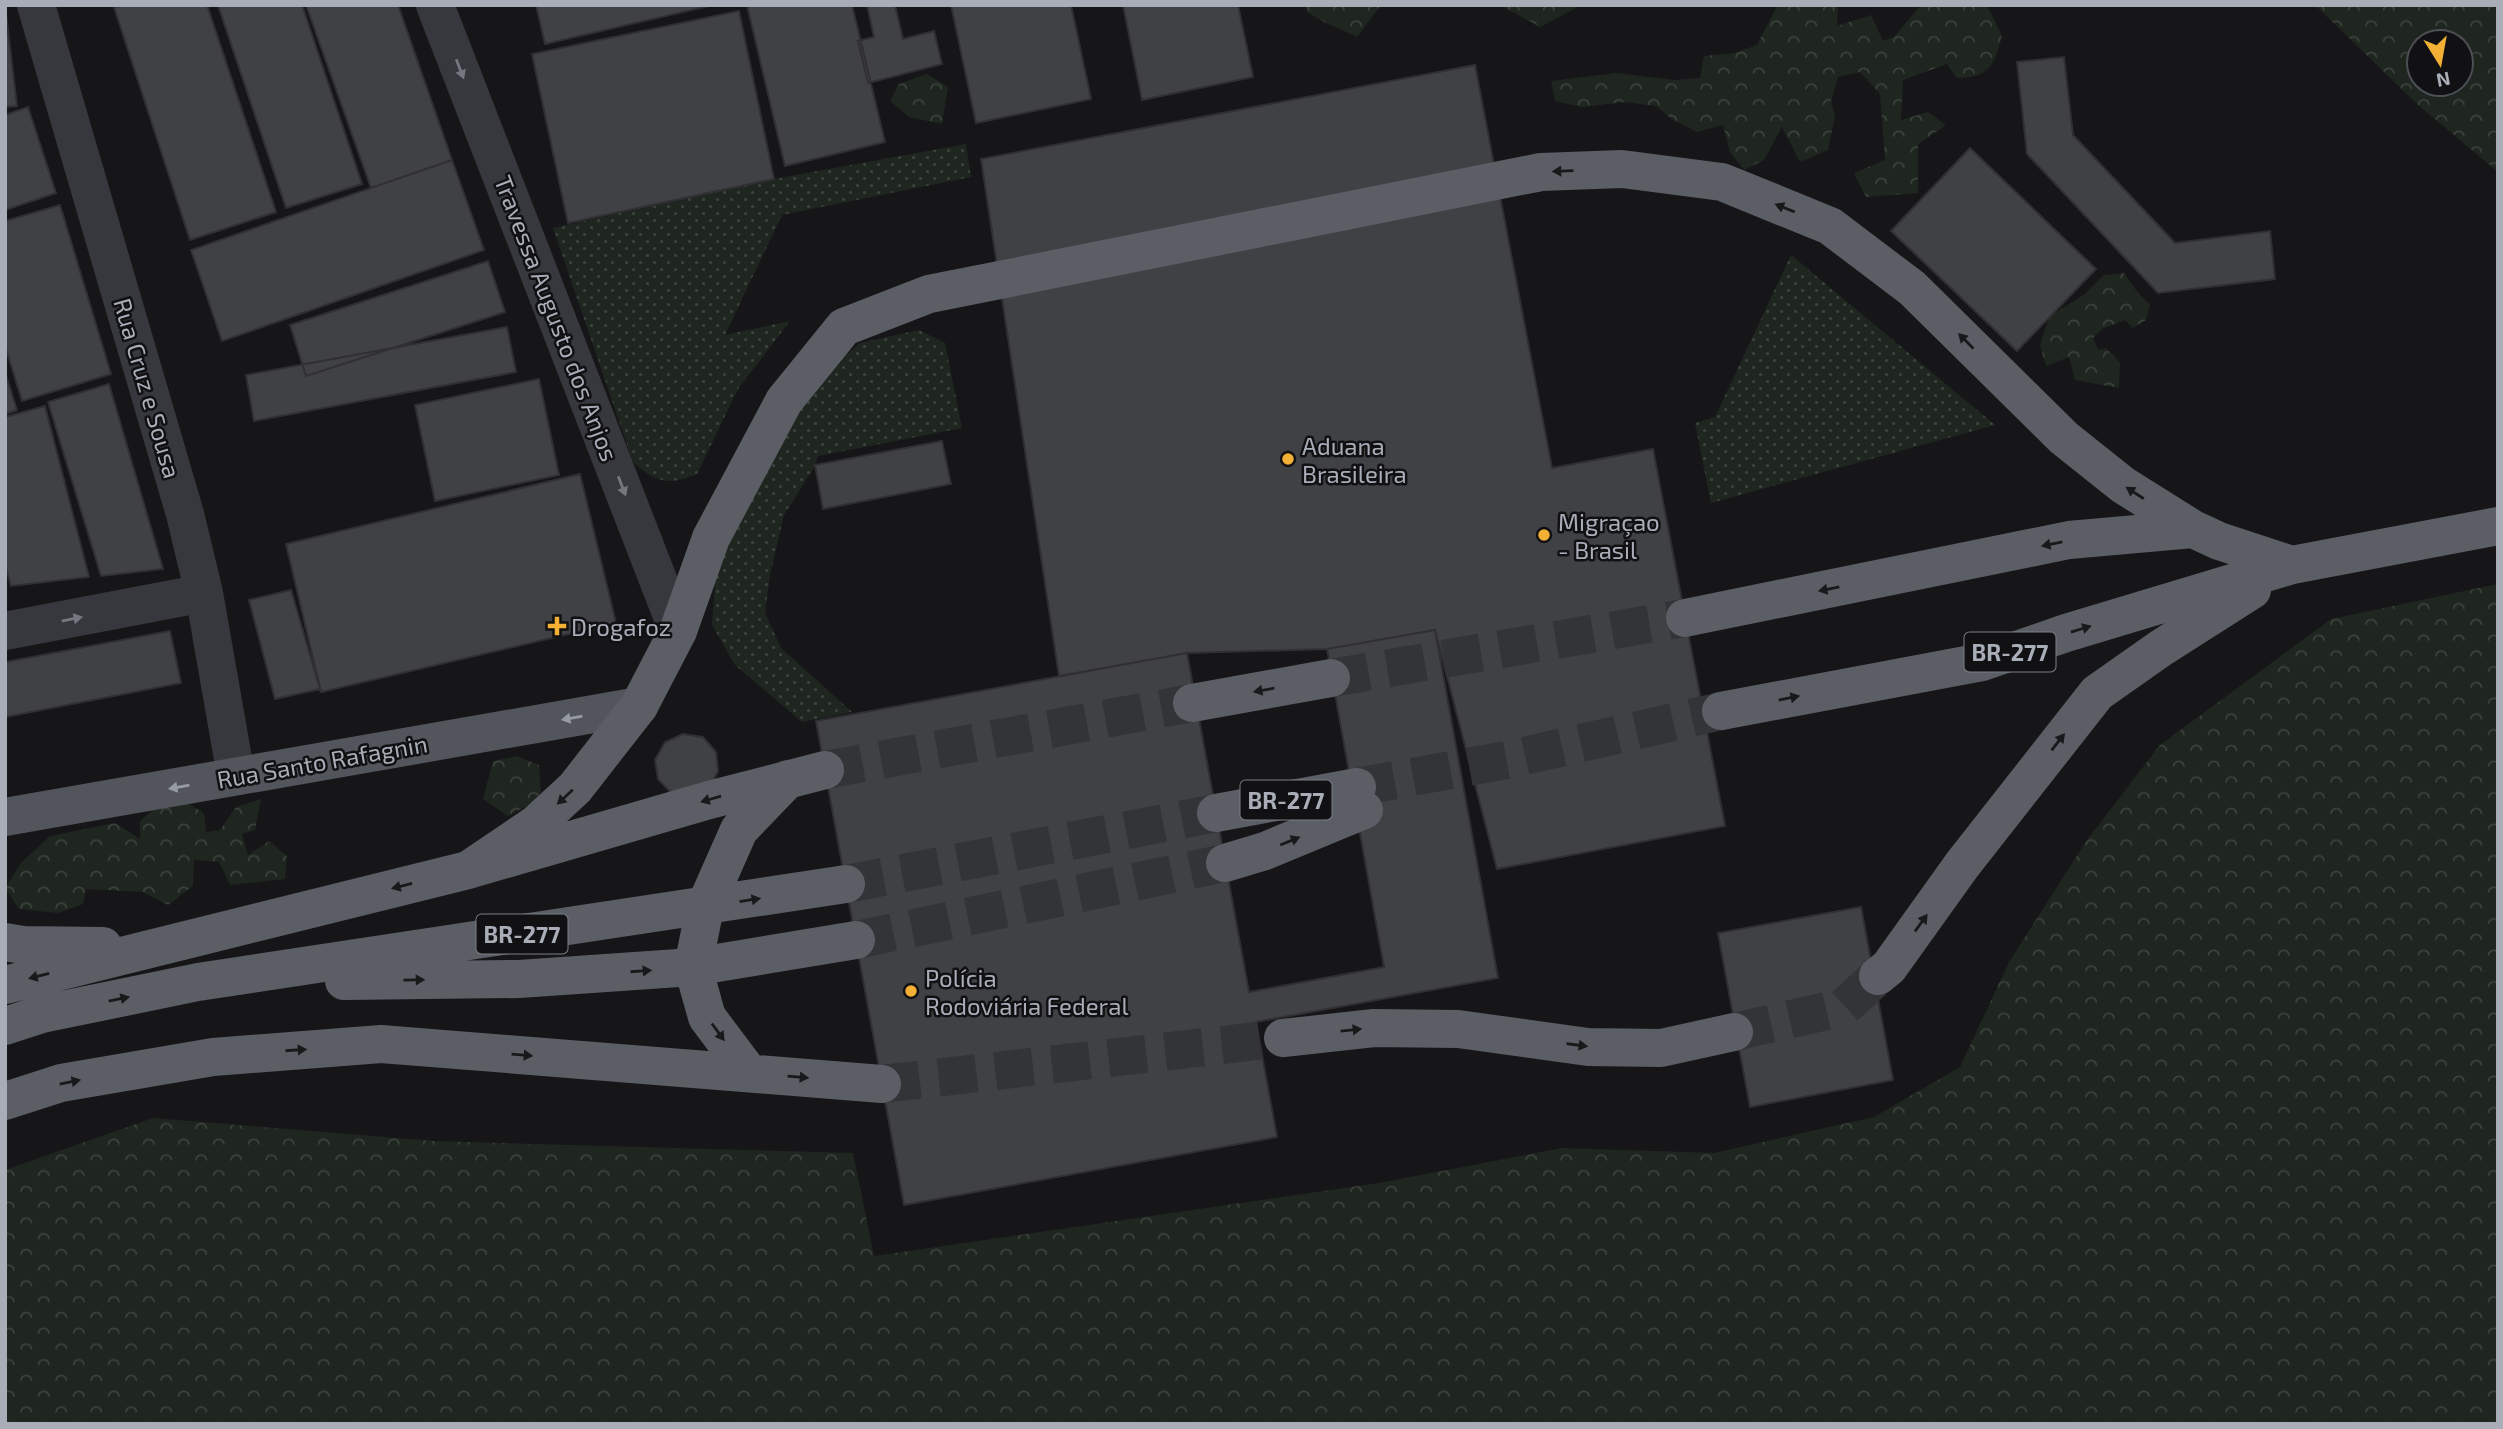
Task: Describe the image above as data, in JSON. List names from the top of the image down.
{
  "streets": {
    "highway": ["BR-277"],
    "main road": ["Rua Santo Rafagnin"],
    "street": ["Travessa Augusto dos Anjos", "Rua Cruz e Sousa"]
  },
  "crossings": [
    ["Rua Cruz e Sousa", "Rua Santo Rafagnin"]
  ],
  "one_way": ["Travessa Augusto dos Anjos", "Rua Santo Rafagnin"],
  "places": {
    "other": ["Aduana Brasileira", "Migraçao - Brasil", "Polícia Rodoviária Federal"],
    "health": ["Drogafoz"]
  },
  "north": "bottom"
}
